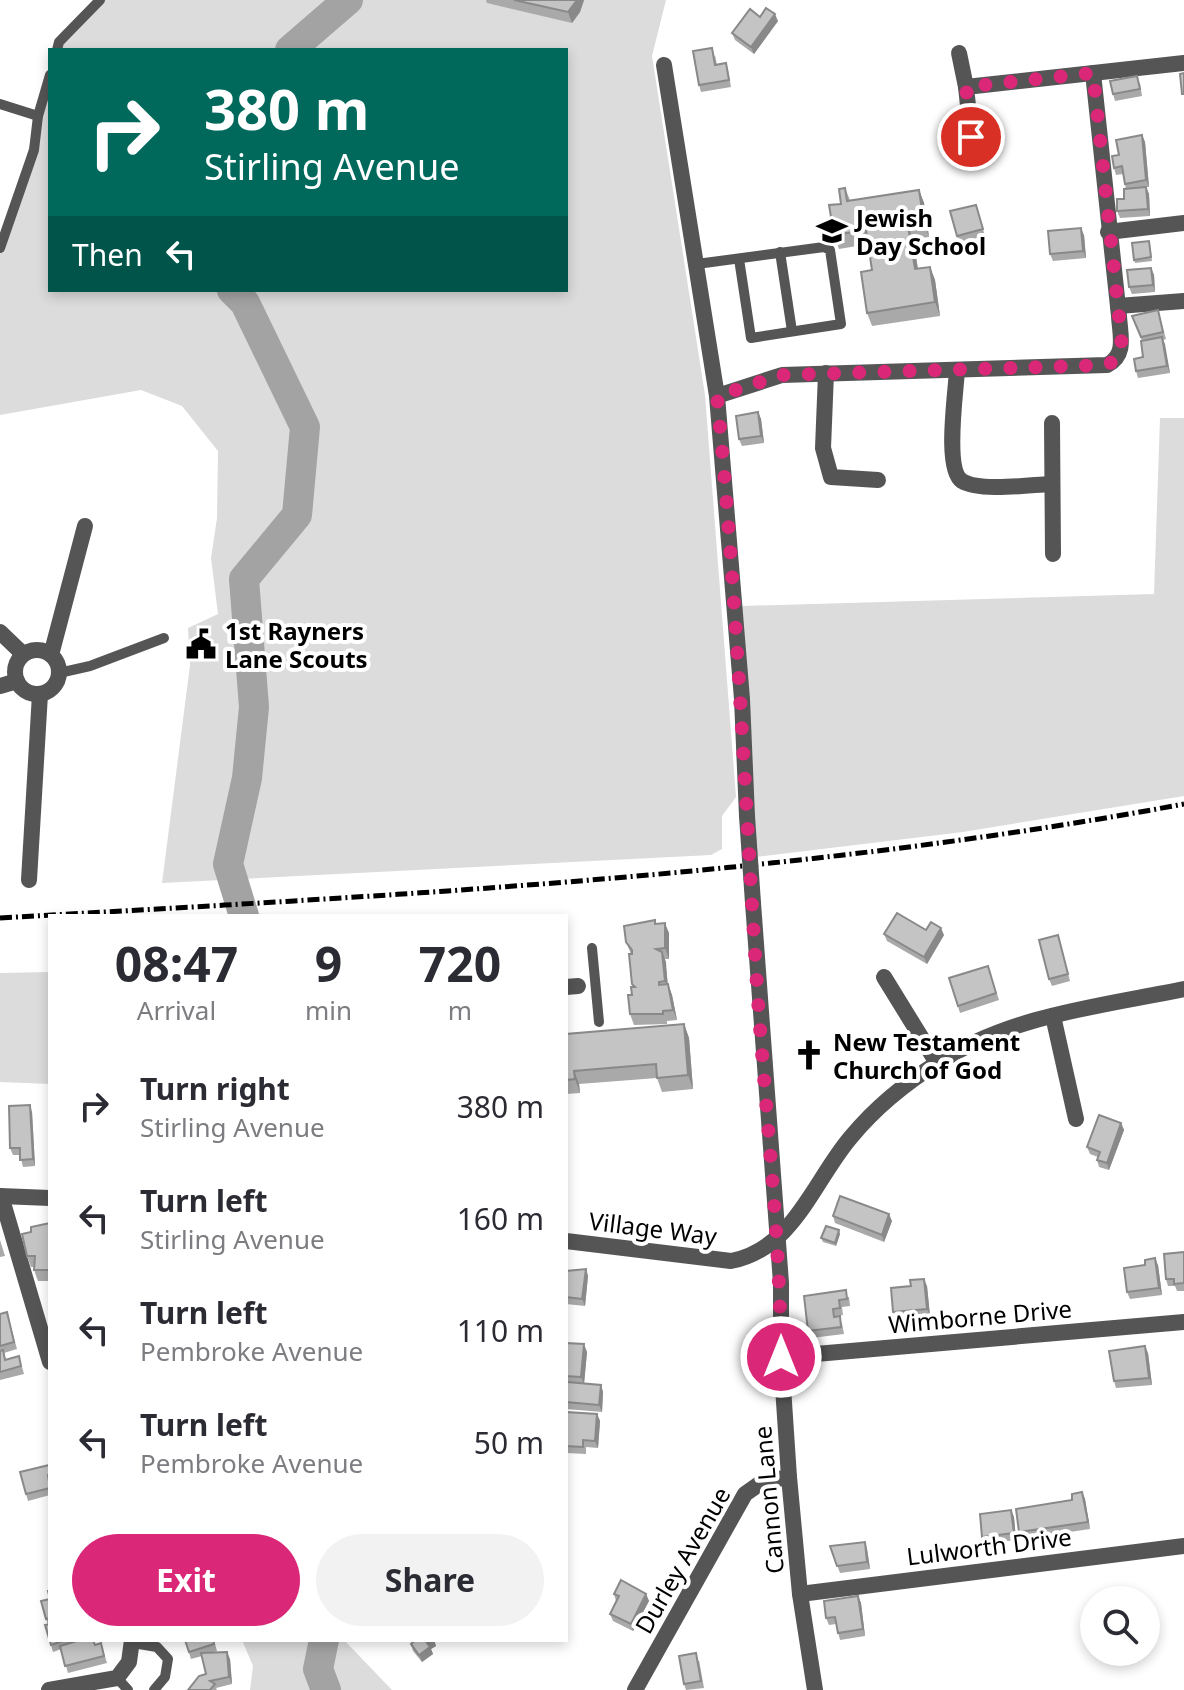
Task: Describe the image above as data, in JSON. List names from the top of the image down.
{
  "streets": {
    "street": [
      "Village Way",
      "Wimborne Drive",
      "Cannon Lane",
      "Lulworth Drive",
      "Durley Avenue"
    ]
  },
  "crossings": [
    ["Village Way", "Cannon Lane"],
    ["Wimborne Drive", "Cannon Lane"],
    ["Cannon Lane", "Lulworth Drive"],
    ["Cannon Lane", "Durley Avenue"]
  ],
  "places": {
    "school or university": ["Jewish Day School"],
    "public building": ["1st Rayners Lane Scouts"],
    "church": ["New Testament Church of God"]
  },
  "page": {
    "turn": ["380 m", "Stirling Avenue"],
    "then": "Then",
    "eta": [
      "08:47",
      "Arrival",
      "9",
      "min",
      "720",
      "m"
    ],
    "list": [
      {
        "name": "Turn right",
        "note": "Stirling Avenue",
        "value": "380 m"
      },
      {
        "name": "Turn left",
        "note": "Stirling Avenue",
        "value": "160 m"
      },
      {
        "name": "Turn left",
        "note": "Pembroke Avenue",
        "value": "110 m"
      },
      {
        "name": "Turn left",
        "note": "Pembroke Avenue",
        "value": "50 m"
      }
    ],
    "buttons": ["Exit", "Share"]
  }
}
